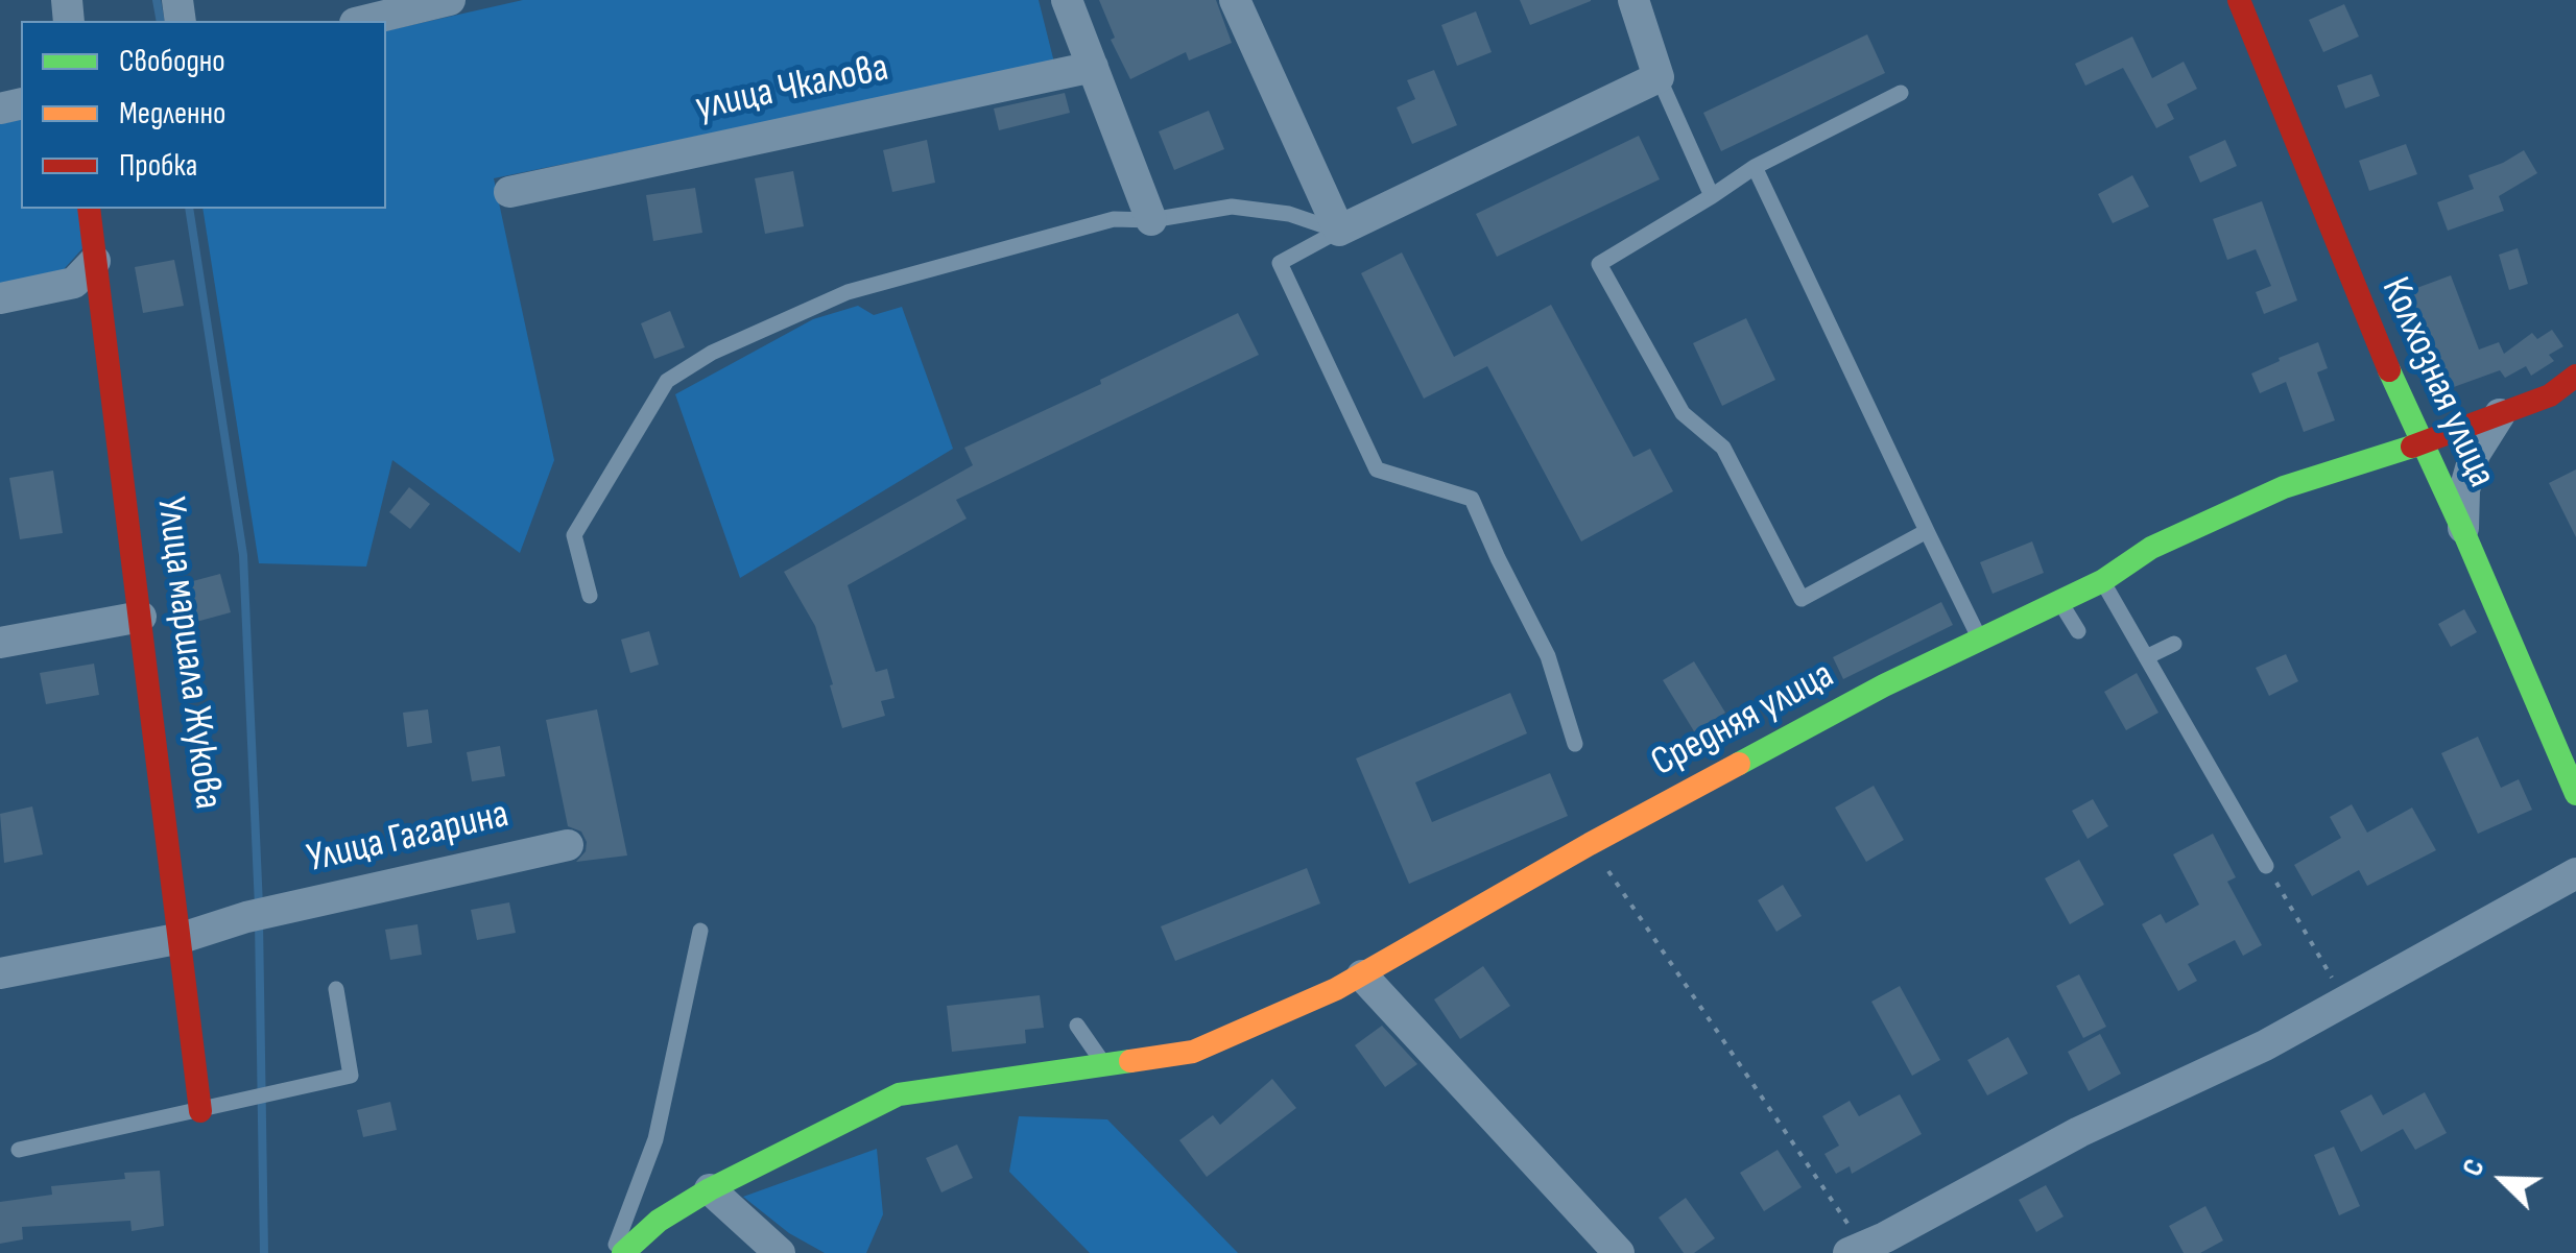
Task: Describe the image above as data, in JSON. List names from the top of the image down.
{
  "streets": {
    "street": [
      "улица Чкалова",
      "Колхозная улица",
      "Улица маршала Жукова",
      "Средняя улица",
      "Улица Гагарина"
    ]
  },
  "crossings": [
    ["Колхозная улица", "Средняя улица"],
    ["Улица маршала Жукова", "Улица Гагарина"]
  ],
  "legend": ["Свободно", "Медленно", "Пробка"],
  "north": "top left"
}
